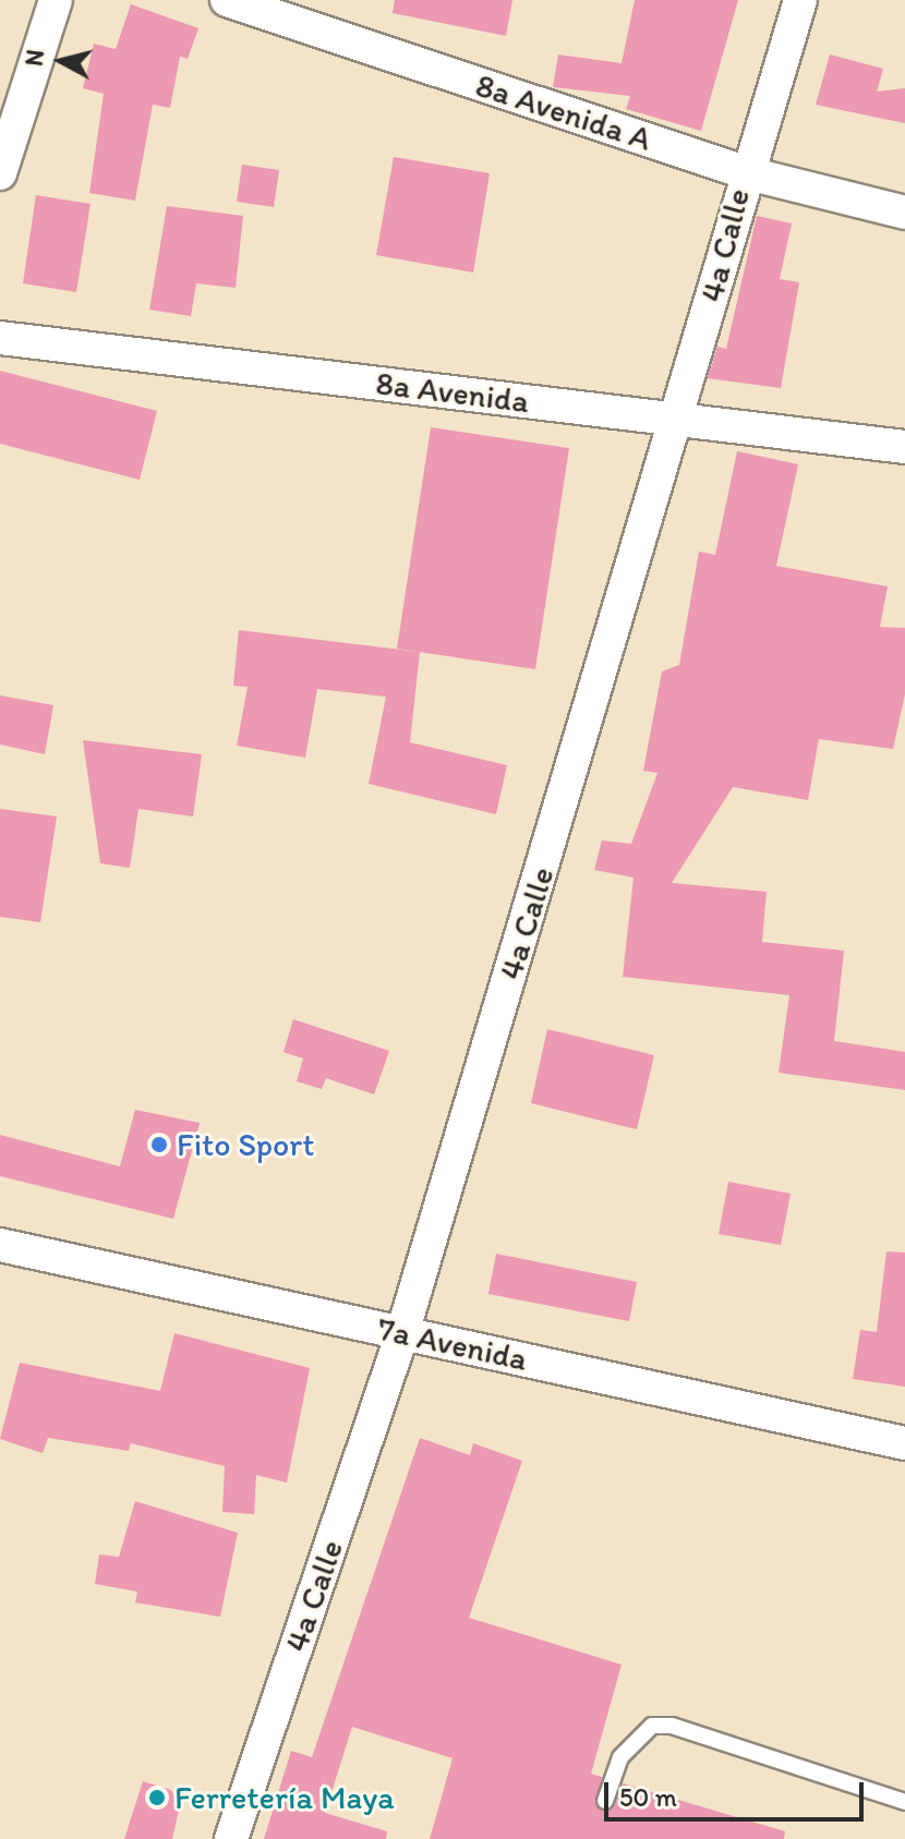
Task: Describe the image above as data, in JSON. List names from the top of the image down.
{
  "streets": {
    "street": [
      "8a Avenida A",
      "4a Calle",
      "8a Avenida",
      "7a Avenida"
    ]
  },
  "crossings": [
    ["8a Avenida A", "4a Calle"],
    ["4a Calle", "8a Avenida"],
    ["4a Calle", "7a Avenida"]
  ],
  "places": ["Fito Sport", "Ferretería Maya"],
  "scale_bar": "50 m",
  "north": "left"
}
